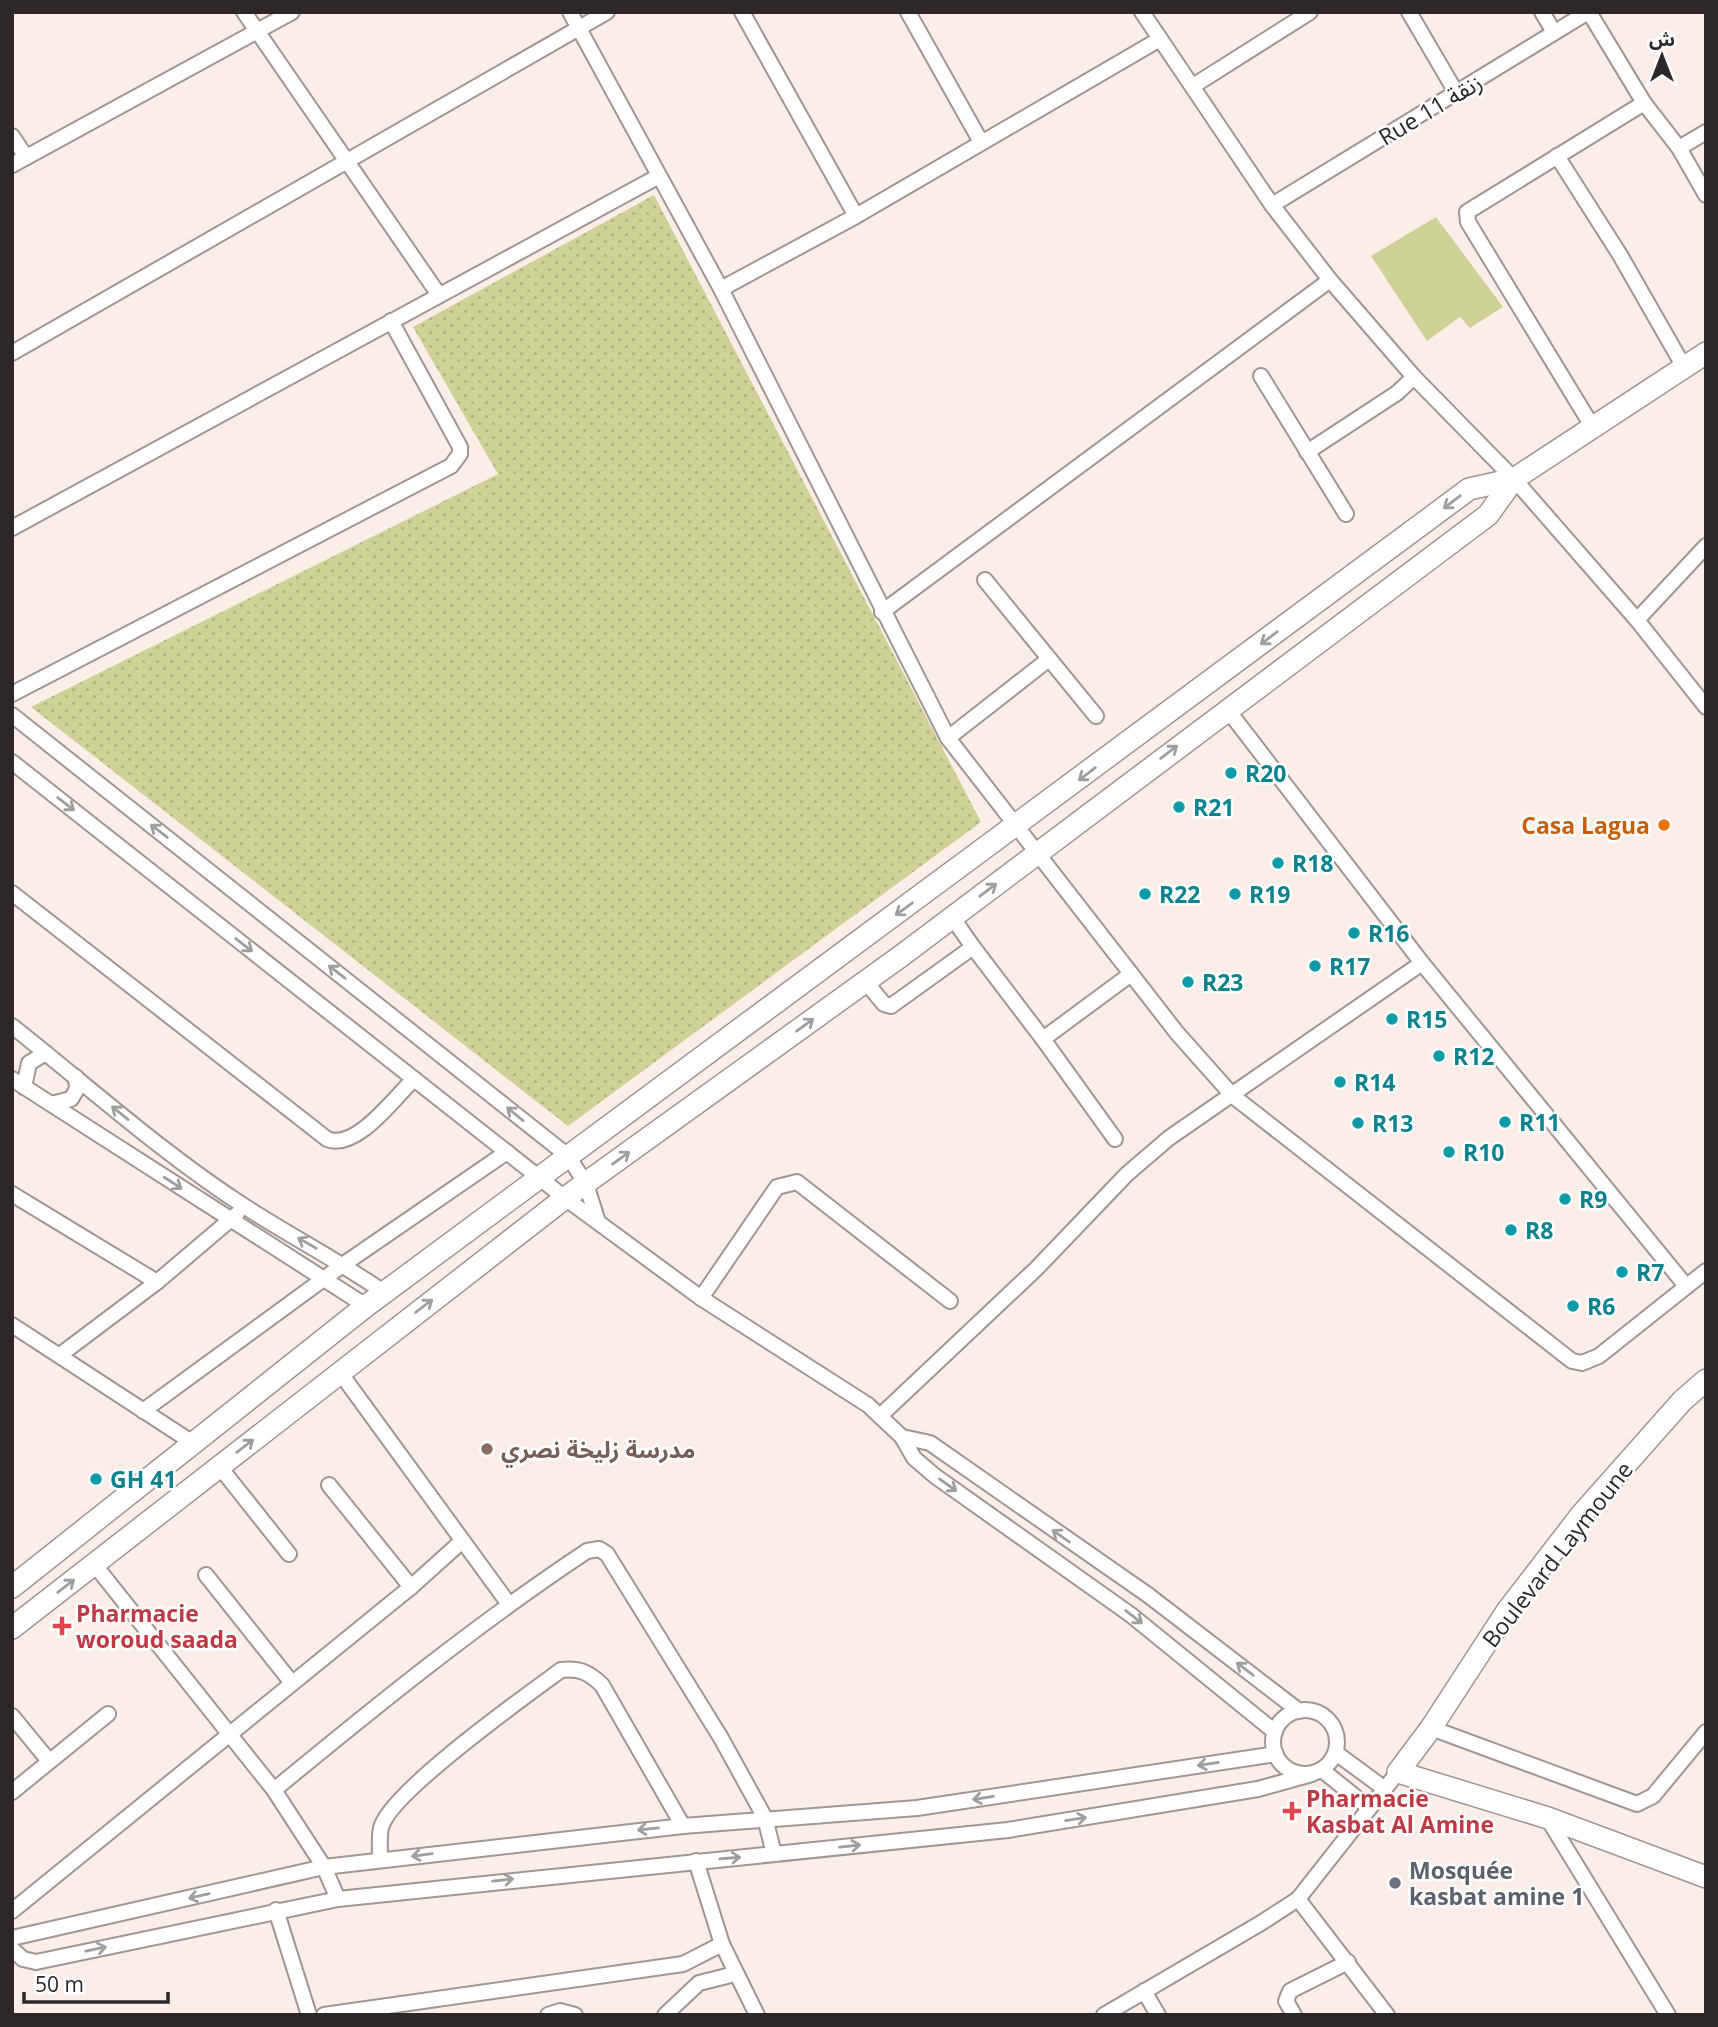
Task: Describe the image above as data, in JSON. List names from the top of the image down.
{
  "streets": {
    "street": ["Rue 11 زنقة", "Boulevard Laymoune"]
  },
  "places": {
    "other": [
      "R20",
      "R21",
      "Casa Lagua",
      "R18",
      "R22",
      "R19",
      "R16",
      "R17",
      "R23",
      "R15",
      "R12",
      "R14",
      "R11",
      "R13",
      "R10",
      "R9",
      "R8",
      "R7",
      "R6",
      "مدرسة زليخة نصري",
      "GH 41",
      "Mosquée kasbat amine 1"
    ],
    "health": ["Pharmacie woroud saada", "Pharmacie Kasbat Al Amine"]
  },
  "scale_bar": "50 m",
  "north": "top"
}
